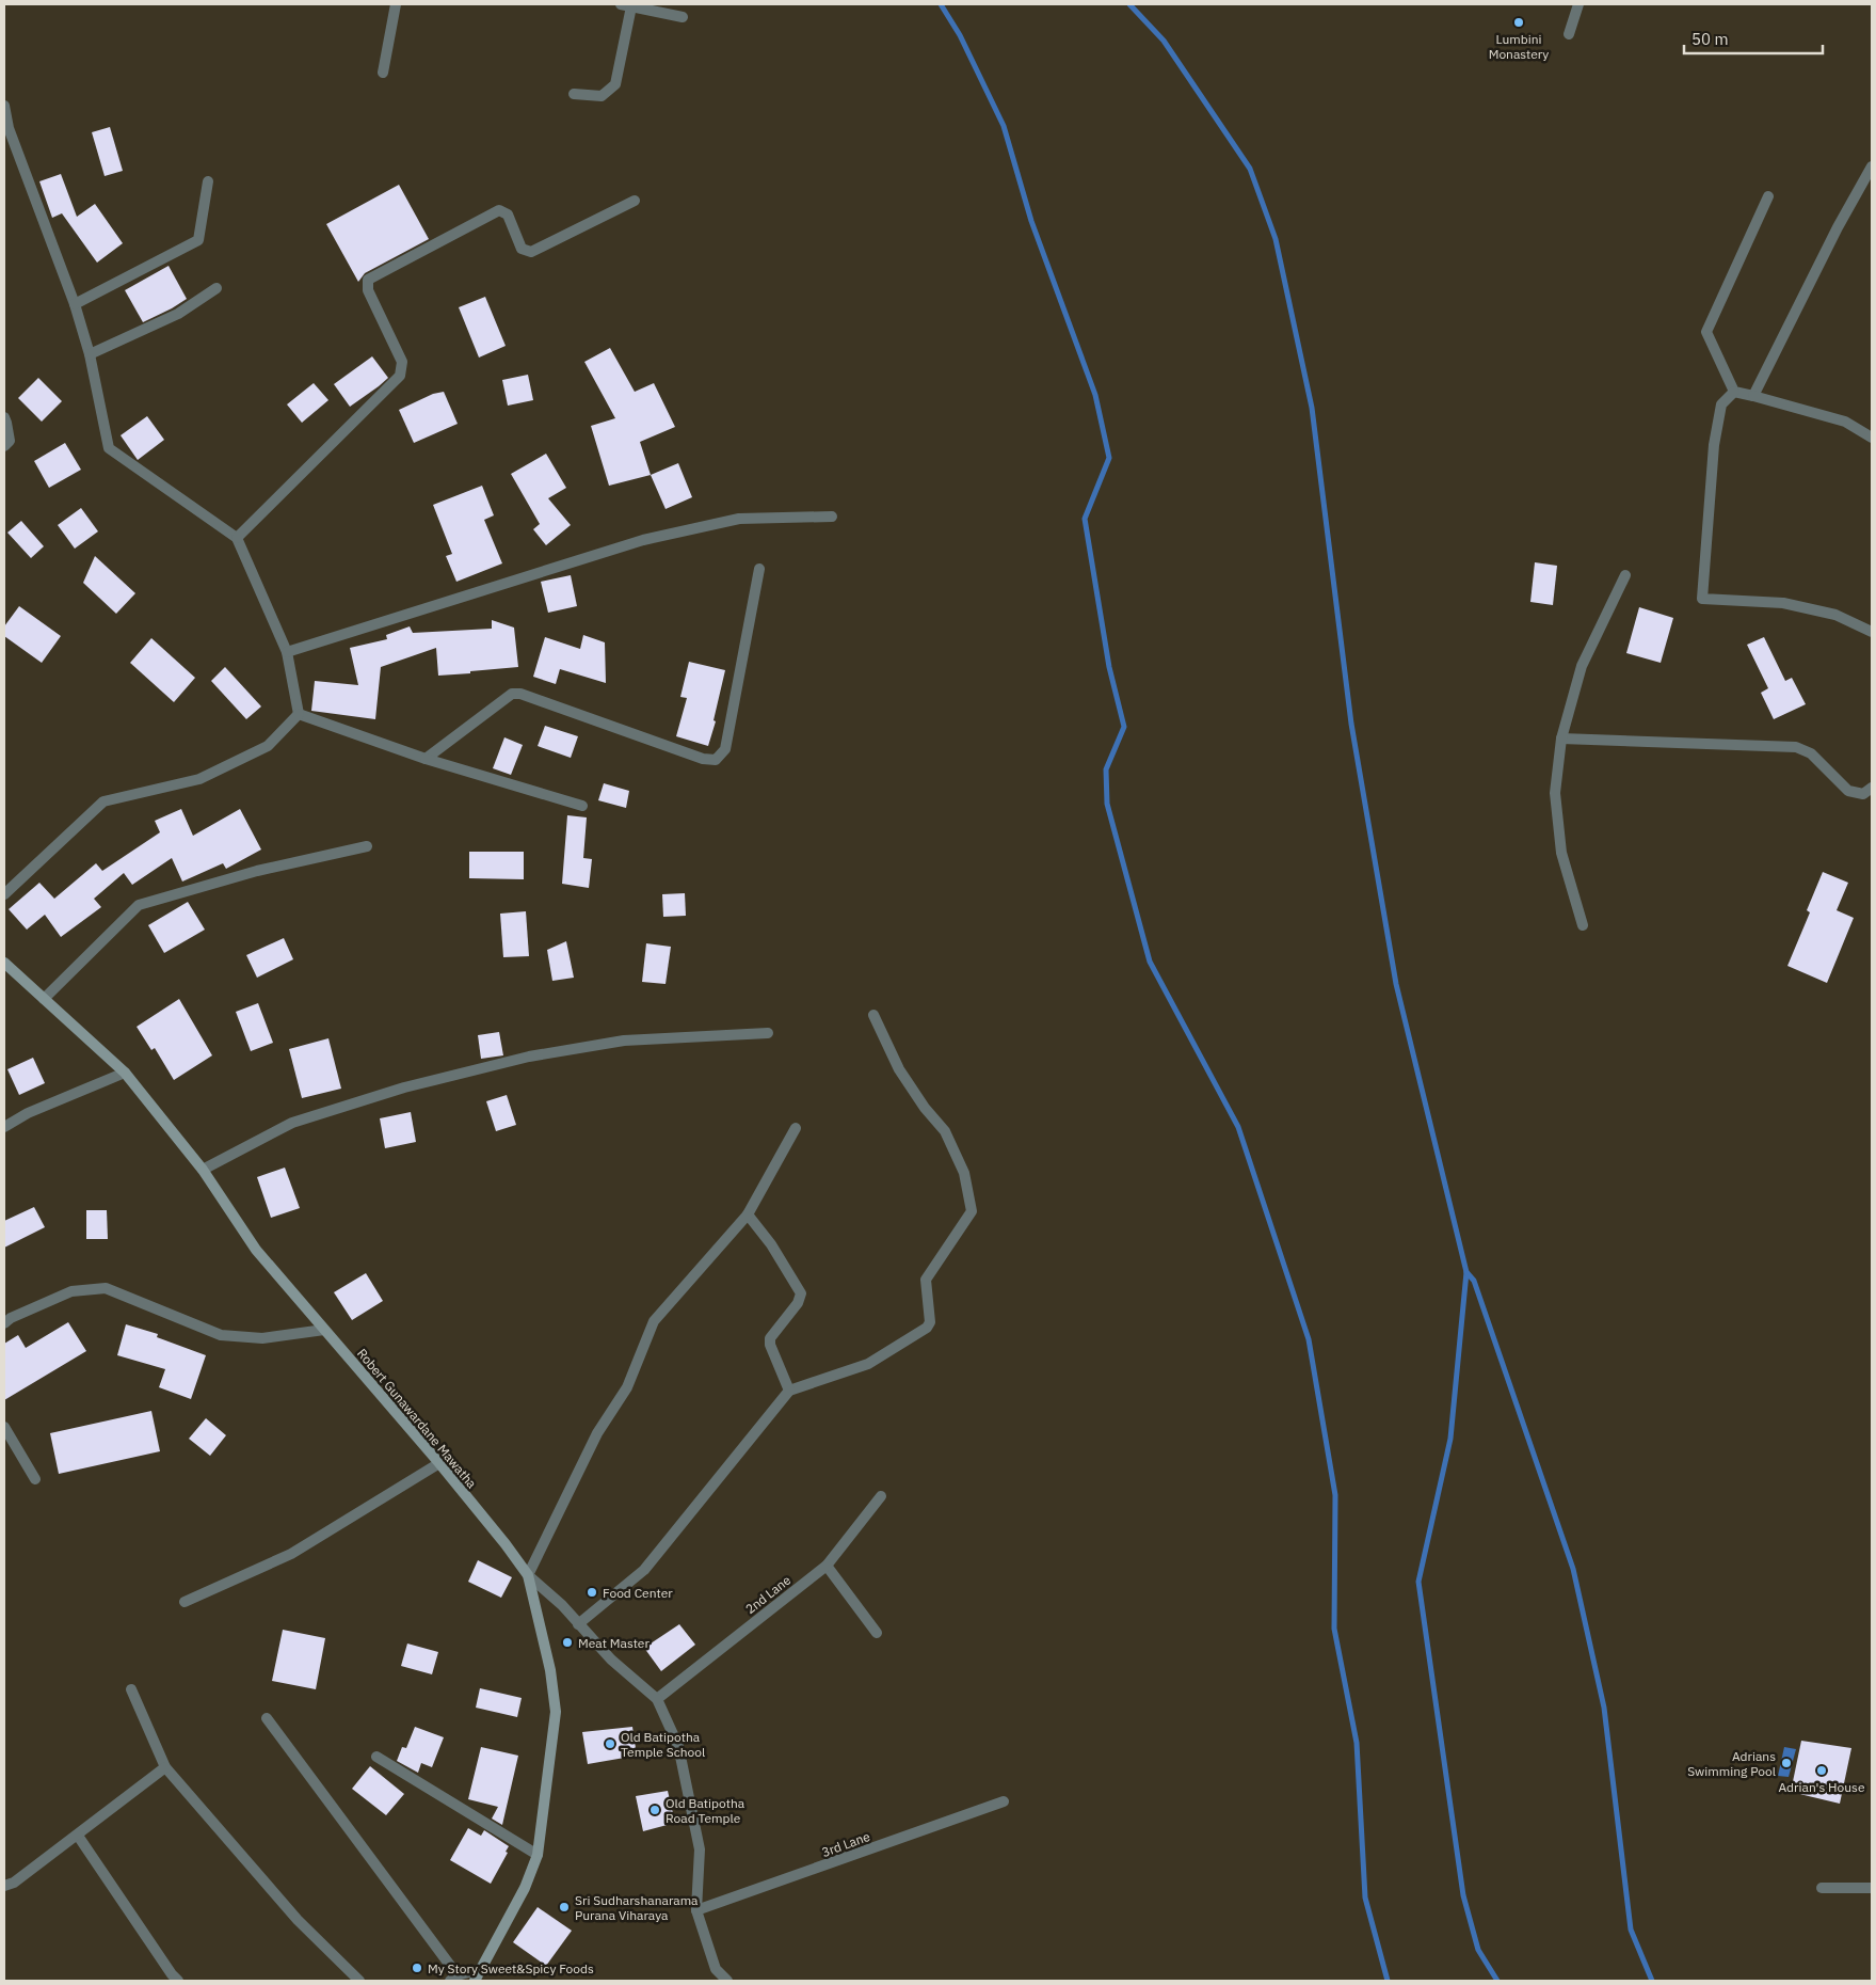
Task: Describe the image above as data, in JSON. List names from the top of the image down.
{
  "streets": {
    "street": ["Robert Gunawardane Mawatha", "2nd Lane", "3rd Lane"]
  },
  "places": [
    "Lumbini Monastery",
    "Food Center",
    "Meat Master",
    "Old Batipotha Temple School",
    "Adrians Swimming Pool",
    "Adrian's House",
    "Old Batipotha Road Temple",
    "Sri Sudharshanarama Purana Viharaya",
    "My Story Sweet&Spicy Foods"
  ],
  "scale_bar": "50 m"
}
